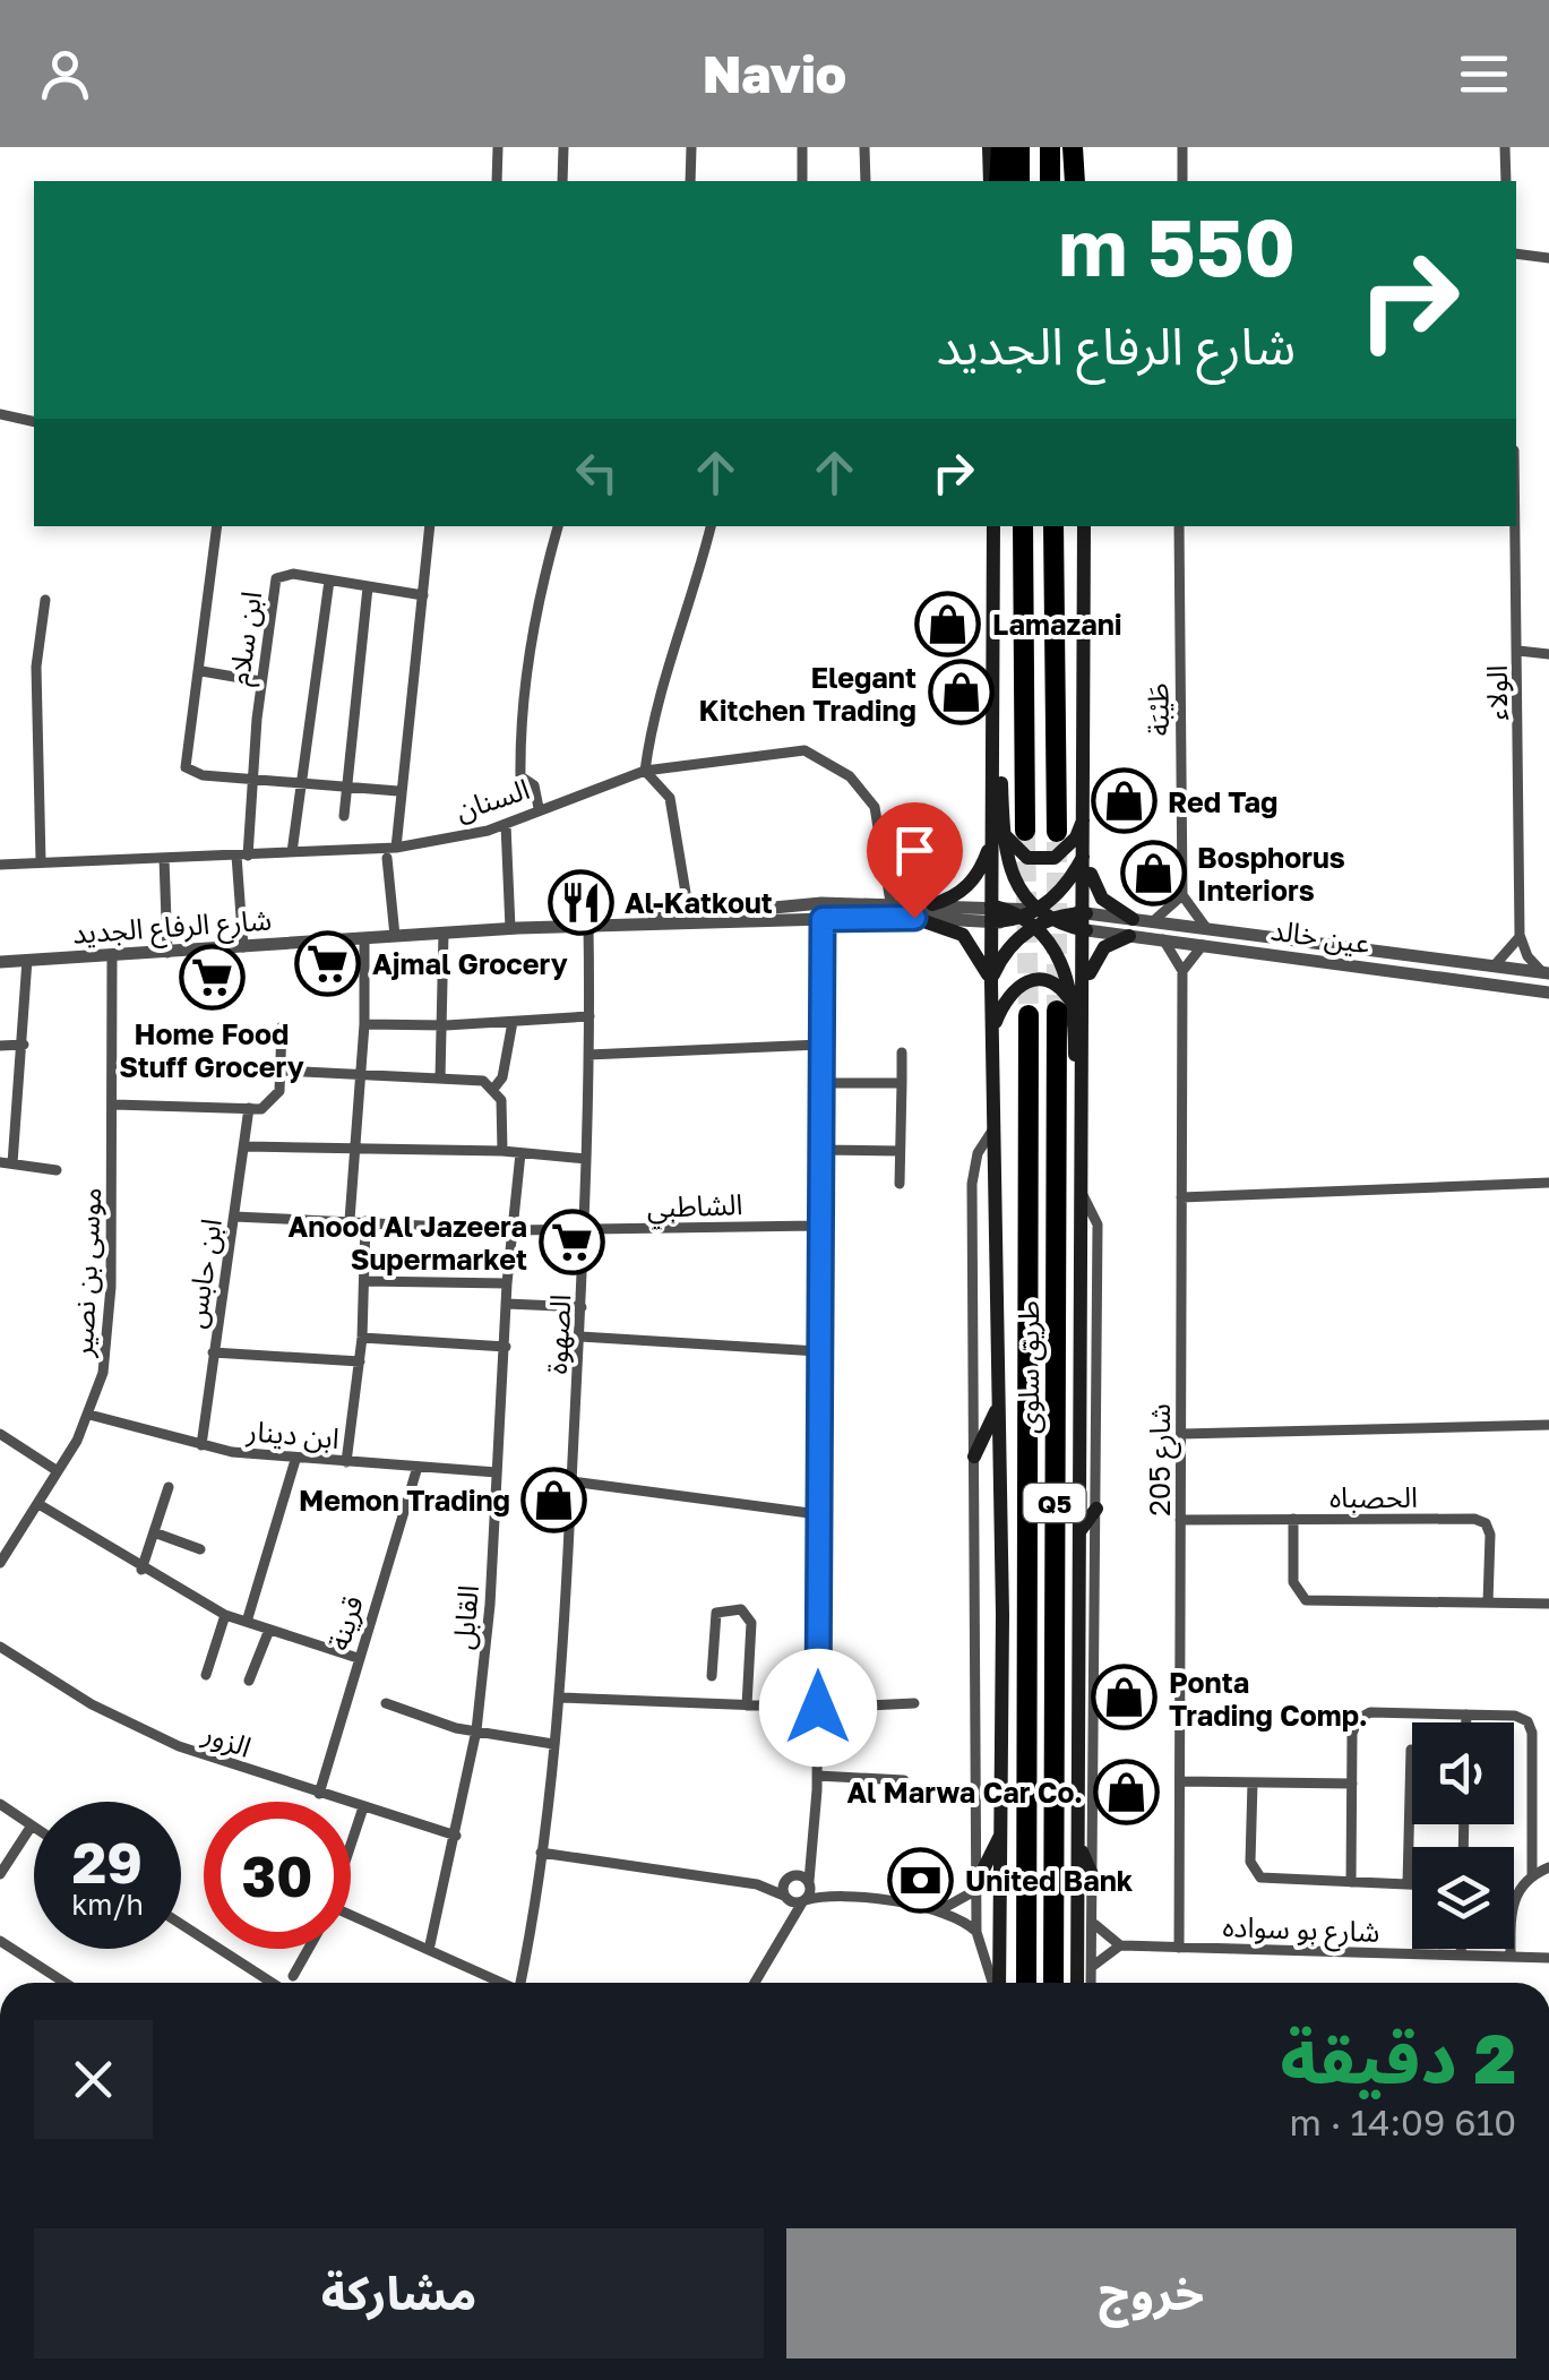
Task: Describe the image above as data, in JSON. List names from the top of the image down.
{
  "streets": {
    "highway": ["طريق سلوى", "Q5"],
    "street": [
      "ابن سلام",
      "الولاء",
      "طَيْبَة",
      "السنان",
      "شارع الرفاع الجديد",
      "عين خالد",
      "الشاطبي",
      "موسى بن نصير",
      "ابن حابس",
      "الصهوة",
      "ابن دينار",
      "شارع 205",
      "الحصباه",
      "القابل",
      "قرينة",
      "الزور",
      "شارع بو سواده"
    ]
  },
  "crossings": [
    ["ابن سلام", "السنان"],
    ["ابن سلام", "شارع الرفاع الجديد"],
    ["السنان", "شارع الرفاع الجديد"],
    ["شارع الرفاع الجديد", "موسى بن نصير"],
    ["شارع الرفاع الجديد", "الصهوة"],
    ["شارع الرفاع الجديد", "طريق سلوى"],
    ["عين خالد", "طريق سلوى"],
    ["الشاطبي", "ابن حابس"],
    ["الشاطبي", "الصهوة"],
    ["الشاطبي", "القابل"],
    ["موسى بن نصير", "ابن دينار"],
    ["ابن حابس", "ابن دينار"],
    ["ابن دينار", "القابل"],
    ["ابن دينار", "قرينة"],
    ["شارع 205", "الحصباه"],
    ["شارع 205", "شارع بو سواده"],
    ["القابل", "الزور"],
    ["قرينة", "الزور"]
  ],
  "places": {
    "shop": [
      "Lamazani",
      "Elegant Kitchen Trading",
      "Red Tag",
      "Bosphorus Interiors",
      "Memon Trading",
      "Ponta Trading Comp.",
      "Al Marwa Car Co."
    ],
    "restaurant": ["Al-Katkout"],
    "supermarket": ["Ajmal Grocery", "Home Food Stuff Grocery", "Anood Al Jazeera Supermarket"],
    "bank": ["United Bank"]
  },
  "page": {
    "header": "Navio",
    "turn": ["550 m", "شارع الرفاع الجديد"],
    "speed": "29 km/h",
    "limit": "30",
    "heading": ["2 دقيقة", "610 m · 14:09"],
    "buttons": ["خروج", "مشاركة"]
  }
}
